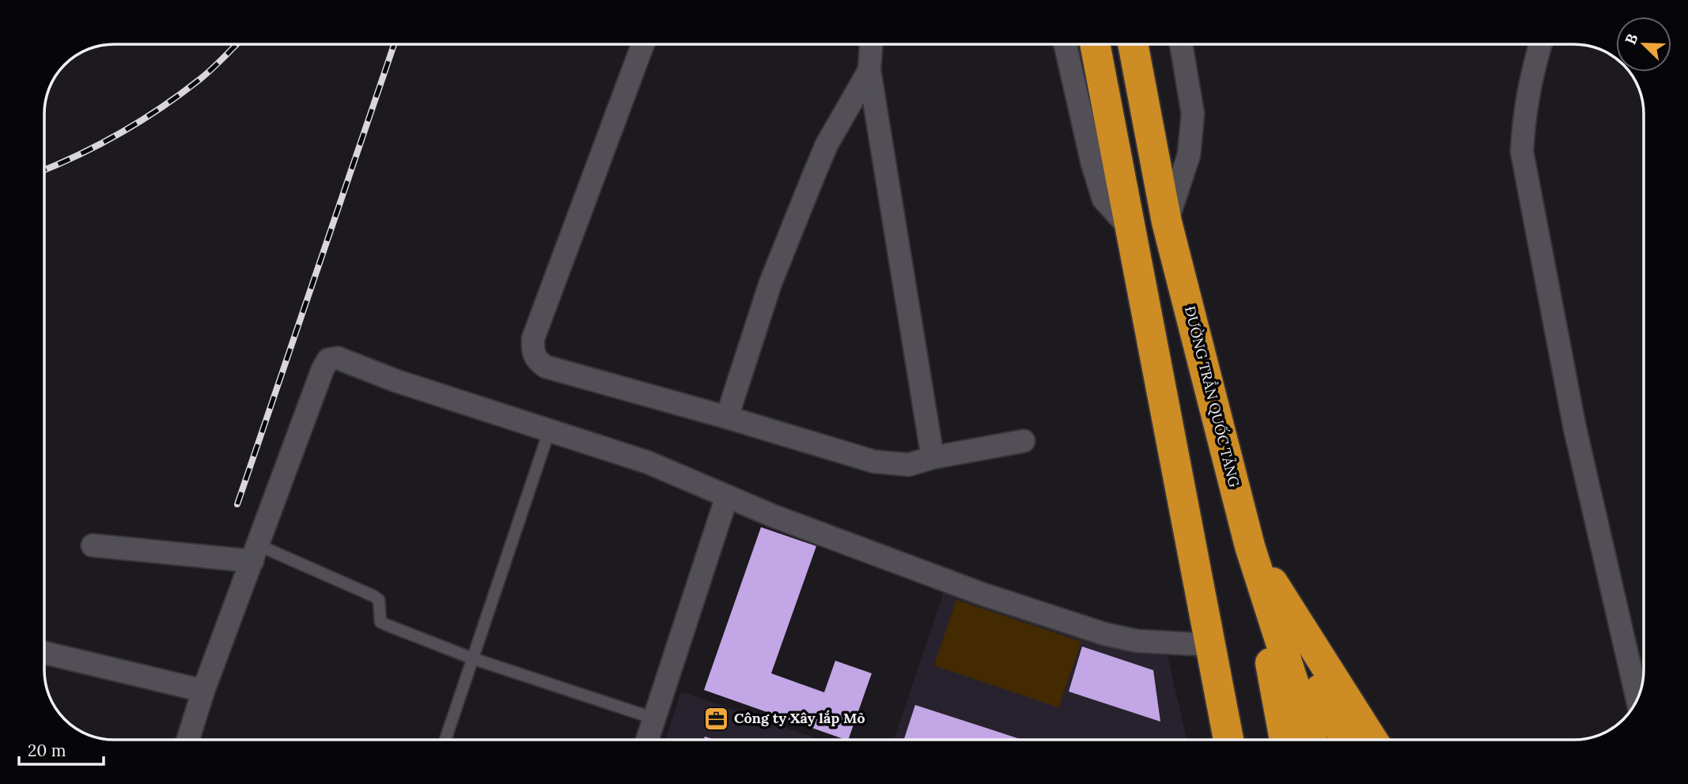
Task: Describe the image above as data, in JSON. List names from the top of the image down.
{
  "streets": {
    "highway": ["ĐƯỜNG TRẦN QUỐC TẢNG"]
  },
  "places": {
    "office": ["Công ty Xây lắp Mỏ"]
  },
  "scale_bar": "20 m",
  "north": "top left"
}
